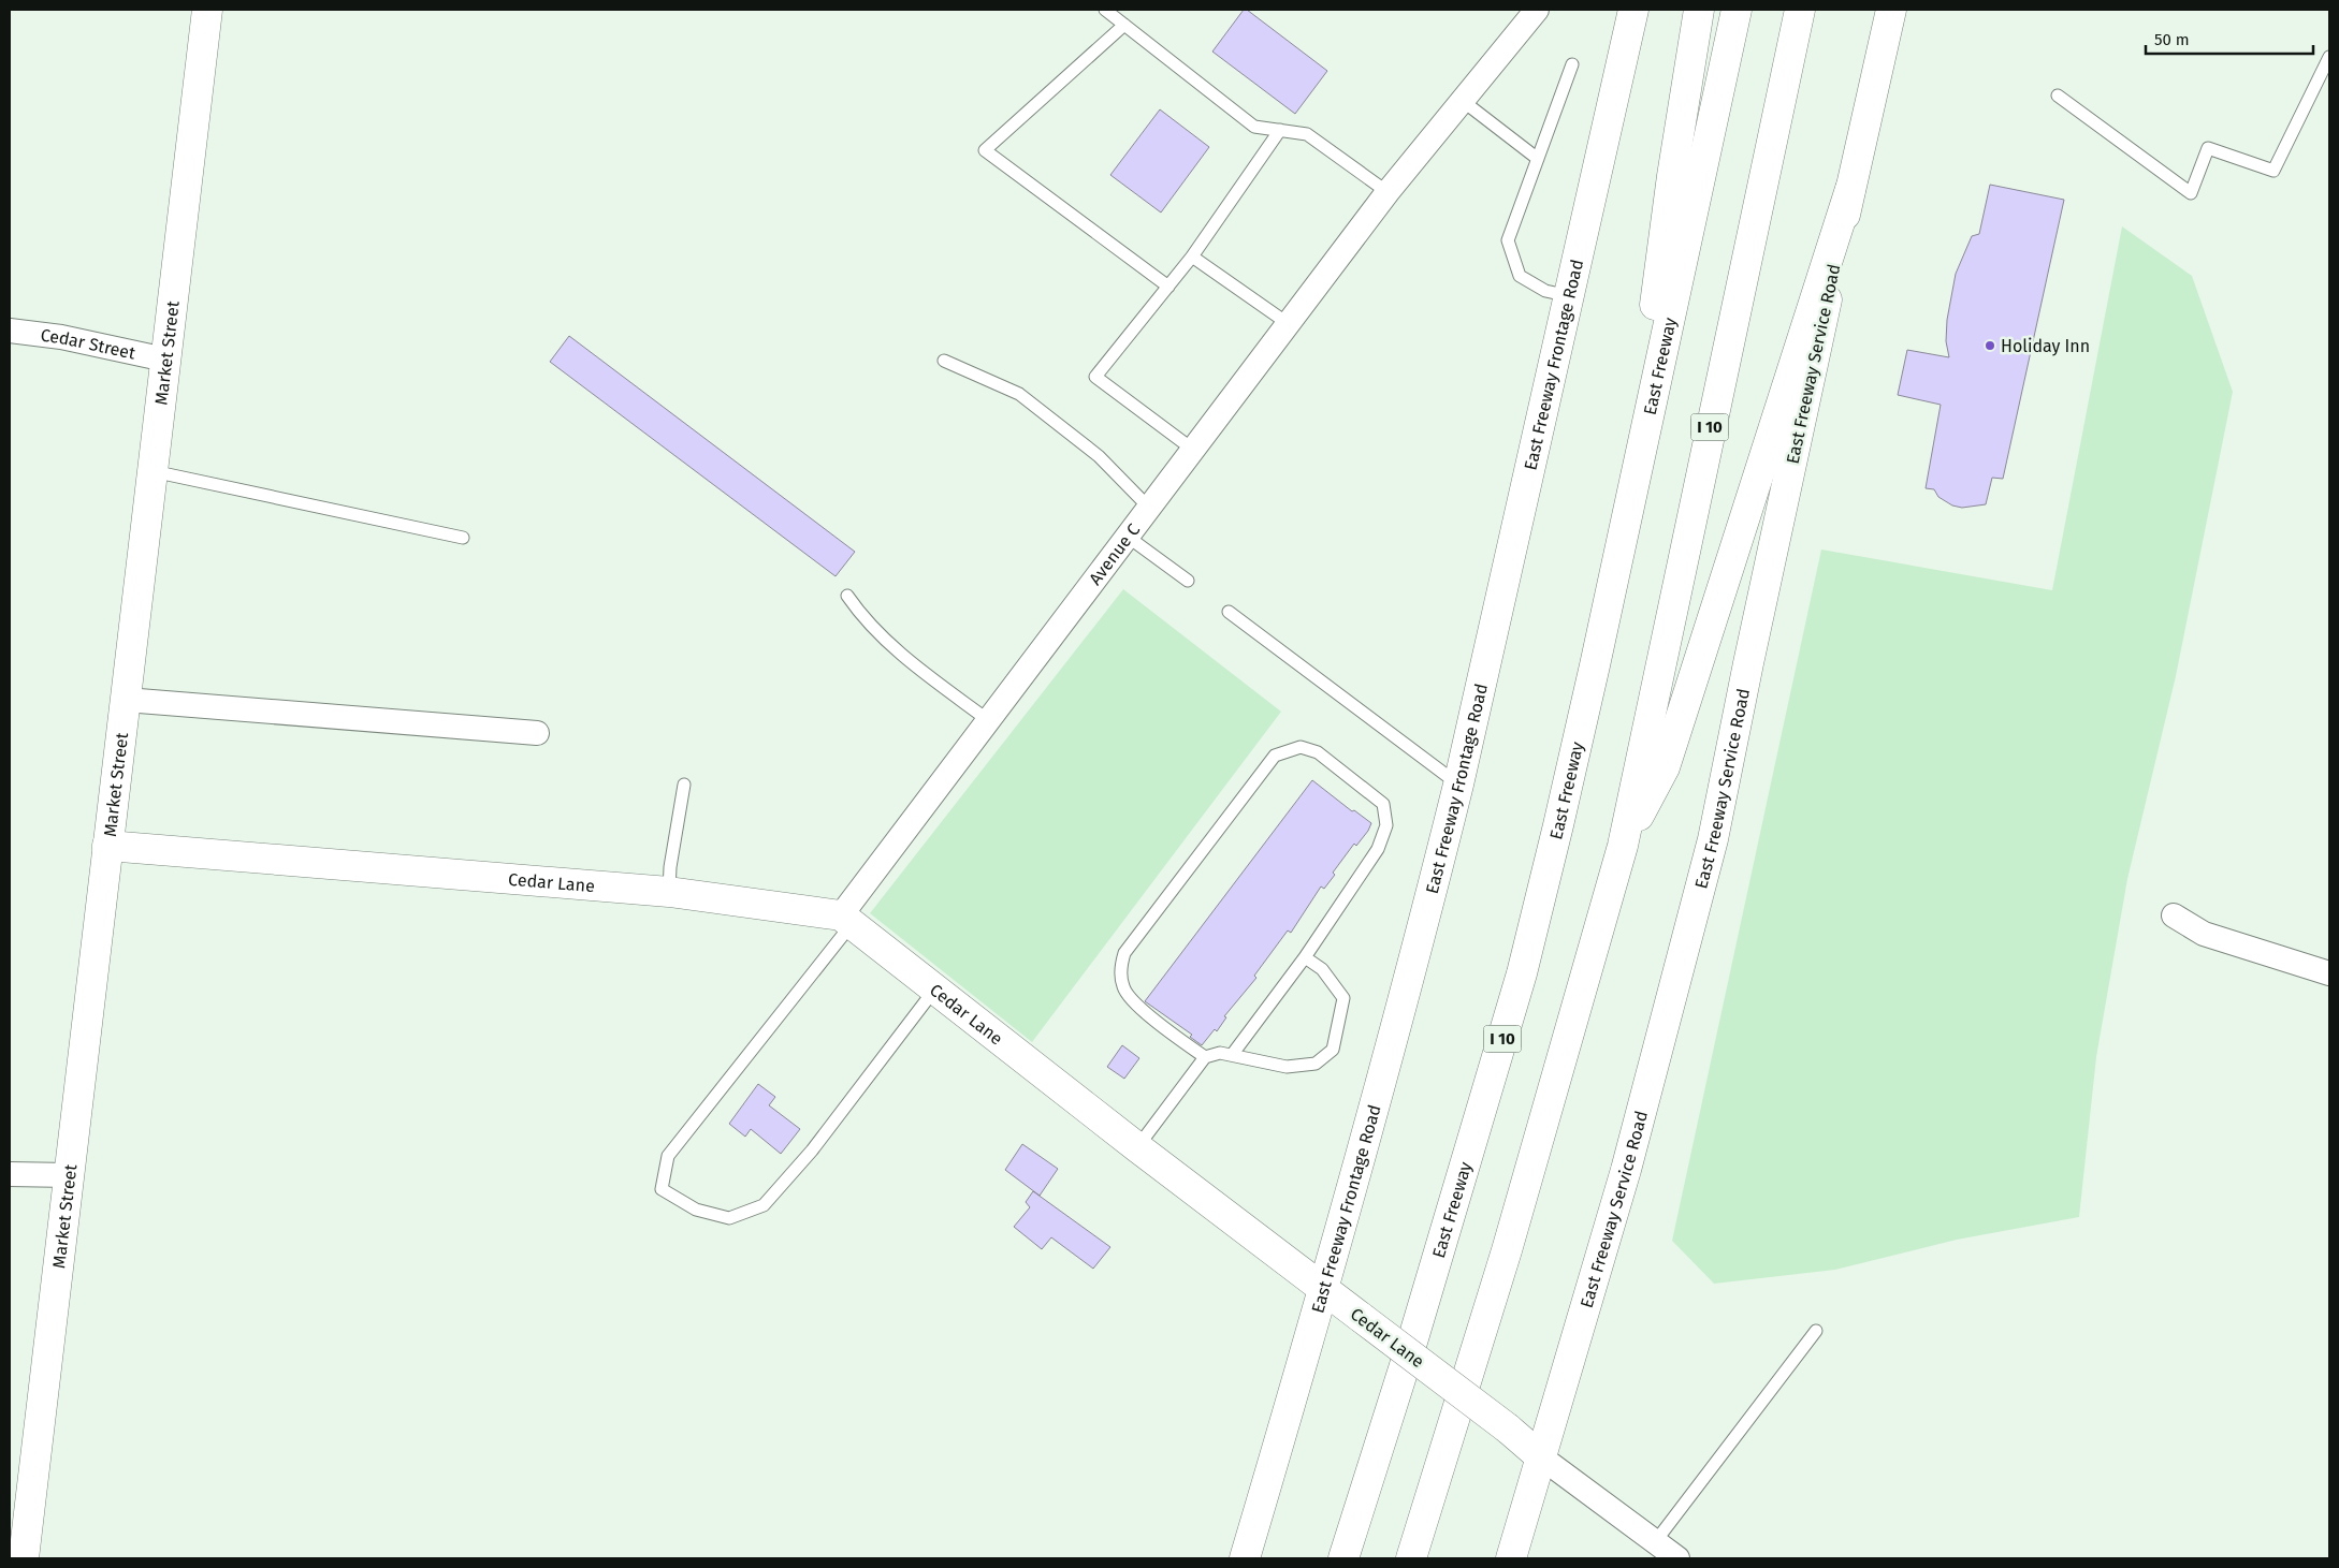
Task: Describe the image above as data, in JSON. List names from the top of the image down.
{
  "streets": {
    "main road": [
      "Market Street",
      "East Freeway Service Road",
      "East Freeway Frontage Road",
      "East Freeway",
      "I 10",
      "Cedar Lane"
    ],
    "street": ["Cedar Street", "Avenue C"]
  },
  "crossings": [
    ["Cedar Street", "Market Street"],
    ["Market Street", "Cedar Lane"],
    ["East Freeway Service Road", "Cedar Lane"],
    ["East Freeway Frontage Road", "Cedar Lane"],
    ["Avenue C", "Cedar Lane"]
  ],
  "places": ["Holiday Inn"],
  "scale_bar": "50 m"
}
